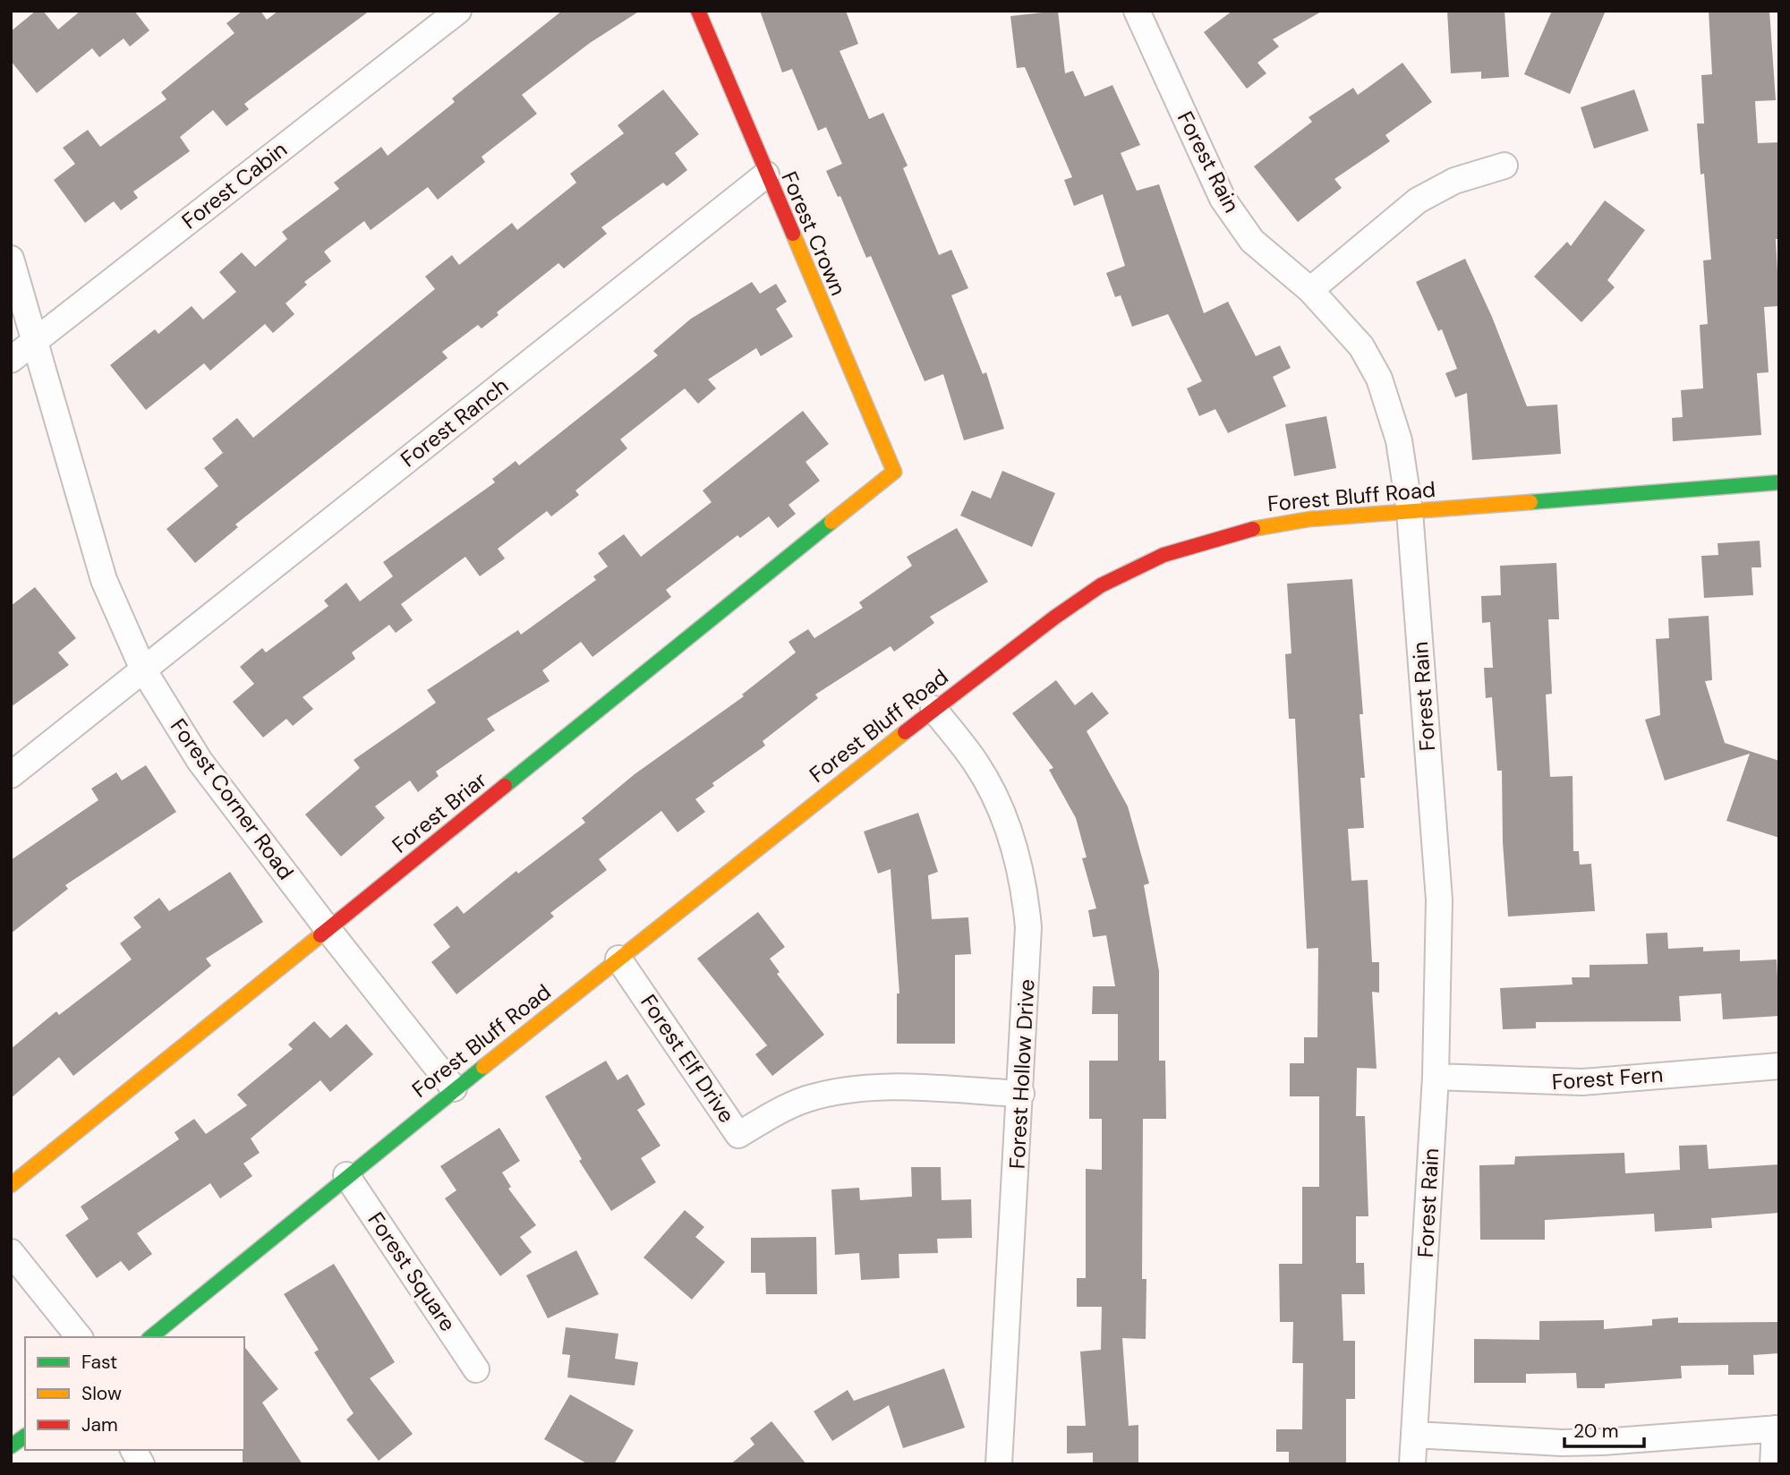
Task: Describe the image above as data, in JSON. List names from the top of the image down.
{
  "streets": {
    "street": [
      "Forest Rain",
      "Forest Cabin",
      "Forest Crown",
      "Forest Ranch",
      "Forest Bluff Road",
      "Forest Corner Road",
      "Forest Briar",
      "Forest Elf Drive",
      "Forest Hollow Drive",
      "Forest Fern",
      "Forest Square"
    ]
  },
  "crossings": [
    ["Forest Rain", "Forest Bluff Road"],
    ["Forest Rain", "Forest Fern"],
    ["Forest Cabin", "Forest Corner Road"],
    ["Forest Crown", "Forest Ranch"],
    ["Forest Crown", "Forest Briar"],
    ["Forest Ranch", "Forest Corner Road"],
    ["Forest Bluff Road", "Forest Corner Road"],
    ["Forest Bluff Road", "Forest Elf Drive"],
    ["Forest Bluff Road", "Forest Hollow Drive"],
    ["Forest Bluff Road", "Forest Square"],
    ["Forest Corner Road", "Forest Briar"],
    ["Forest Elf Drive", "Forest Hollow Drive"]
  ],
  "legend": ["Fast", "Slow", "Jam"],
  "scale_bar": "20 m"
}
